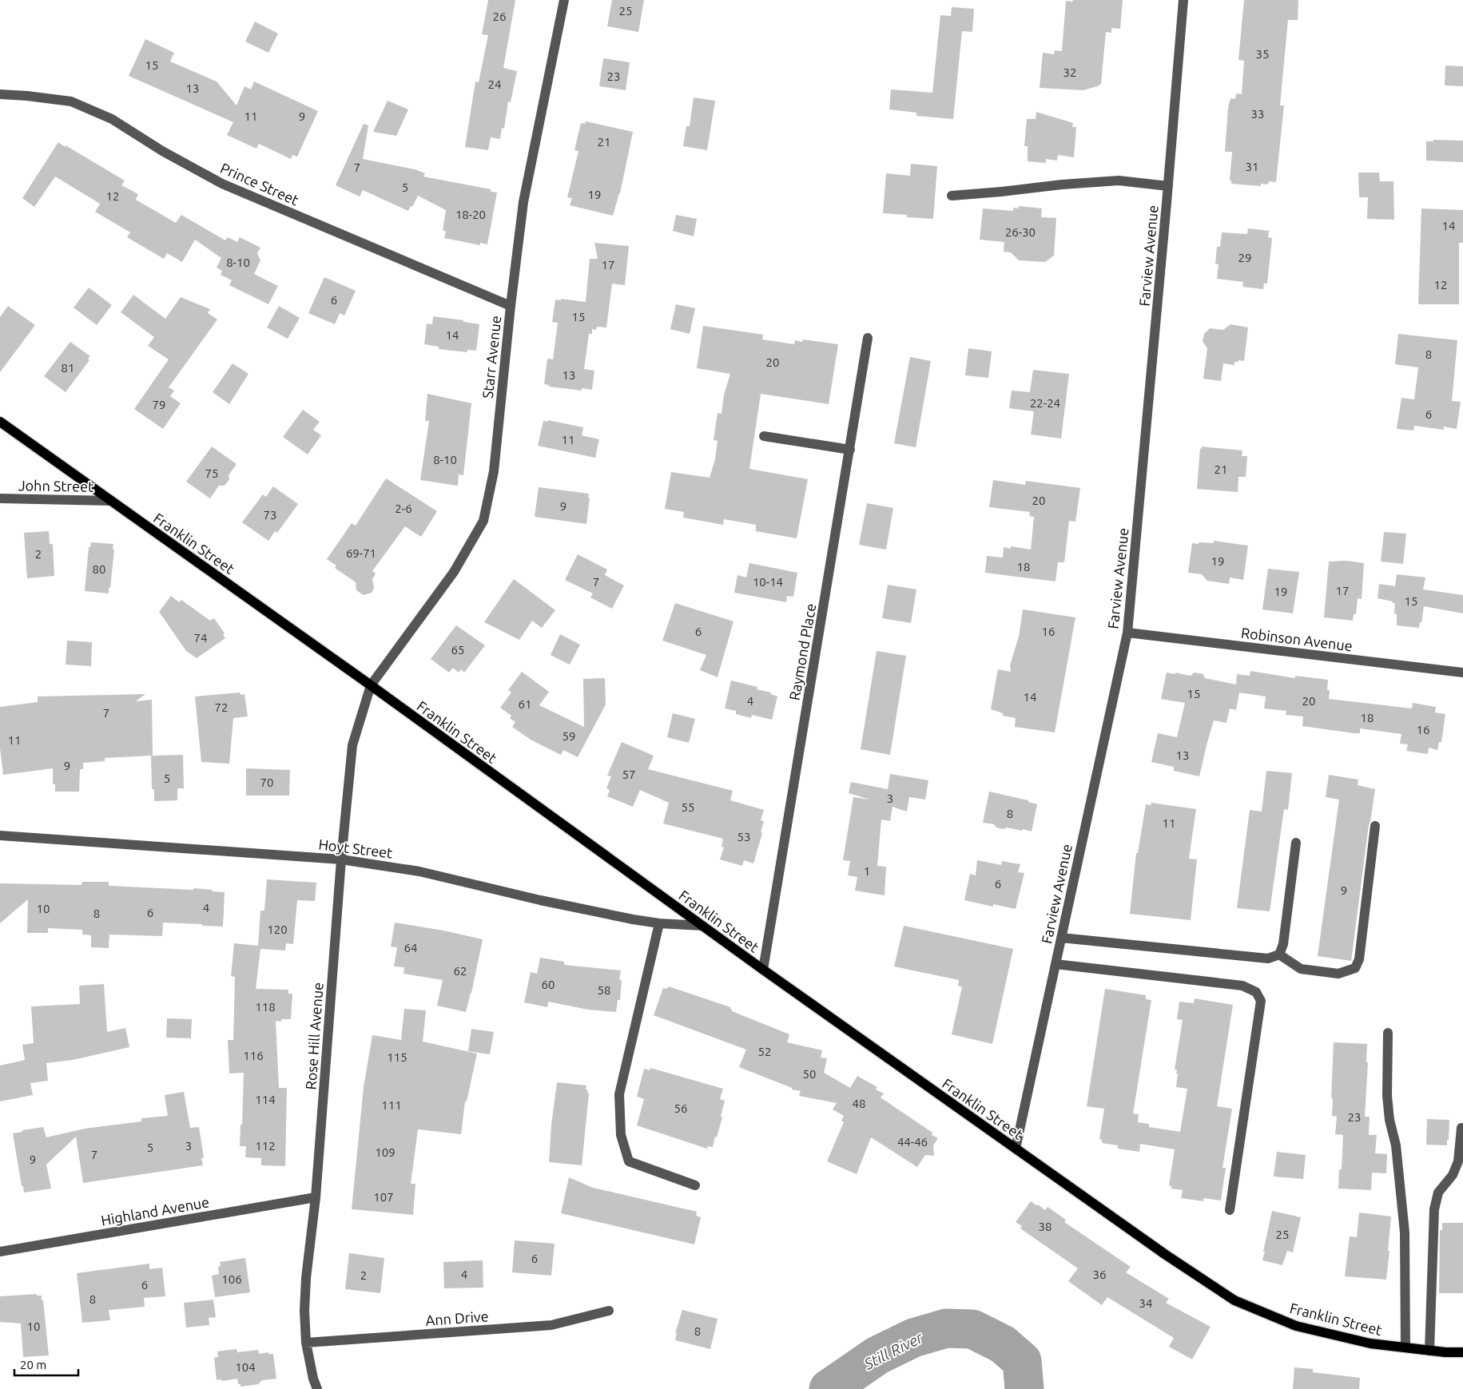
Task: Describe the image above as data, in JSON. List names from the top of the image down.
{
  "streets": {
    "main road": ["Franklin Street"],
    "street": [
      "Prince Street",
      "Farview Avenue",
      "Starr Avenue",
      "John Street",
      "Robinson Avenue",
      "Raymond Place",
      "Hoyt Street",
      "Rose Hill Avenue",
      "Highland Avenue",
      "Ann Drive"
    ]
  },
  "crossings": [
    ["Prince Street", "Starr Avenue"],
    ["Farview Avenue", "Franklin Street"],
    ["Farview Avenue", "Robinson Avenue"],
    ["Starr Avenue", "Franklin Street"],
    ["Starr Avenue", "Rose Hill Avenue"],
    ["John Street", "Franklin Street"],
    ["Franklin Street", "Raymond Place"],
    ["Franklin Street", "Hoyt Street"],
    ["Franklin Street", "Rose Hill Avenue"],
    ["Hoyt Street", "Rose Hill Avenue"],
    ["Rose Hill Avenue", "Highland Avenue"],
    ["Rose Hill Avenue", "Ann Drive"]
  ],
  "water": ["Still River"],
  "house_numbers": [
    "25",
    "26",
    "35",
    "15",
    "32",
    "23",
    "24",
    "13",
    "33",
    "11",
    "9",
    "21",
    "31",
    "7",
    "5",
    "19",
    "12",
    "18-20",
    "14",
    "26-30",
    "29",
    "8-10",
    "17",
    "12",
    "6",
    "15",
    "14",
    "8",
    "20",
    "81",
    "13",
    "22-24",
    "79",
    "6",
    "11",
    "8-10",
    "21",
    "75",
    "20",
    "9",
    "2-6",
    "73",
    "69-71",
    "2",
    "19",
    "18",
    "80",
    "7",
    "10-14",
    "17",
    "19",
    "15",
    "6",
    "16",
    "74",
    "65",
    "15",
    "14",
    "4",
    "20",
    "61",
    "72",
    "7",
    "18",
    "16",
    "59",
    "11",
    "13",
    "9",
    "57",
    "5",
    "70",
    "3",
    "55",
    "8",
    "11",
    "53",
    "1",
    "6",
    "9",
    "4",
    "10",
    "6",
    "8",
    "120",
    "64",
    "62",
    "60",
    "58",
    "118",
    "52",
    "116",
    "115",
    "50",
    "114",
    "48",
    "111",
    "56",
    "23",
    "44-46",
    "3",
    "112",
    "5",
    "109",
    "7",
    "9",
    "107",
    "38",
    "25",
    "6",
    "4",
    "36",
    "2",
    "106",
    "6",
    "8",
    "34",
    "10",
    "8",
    "104"
  ],
  "scale_bar": "20 m"
}
